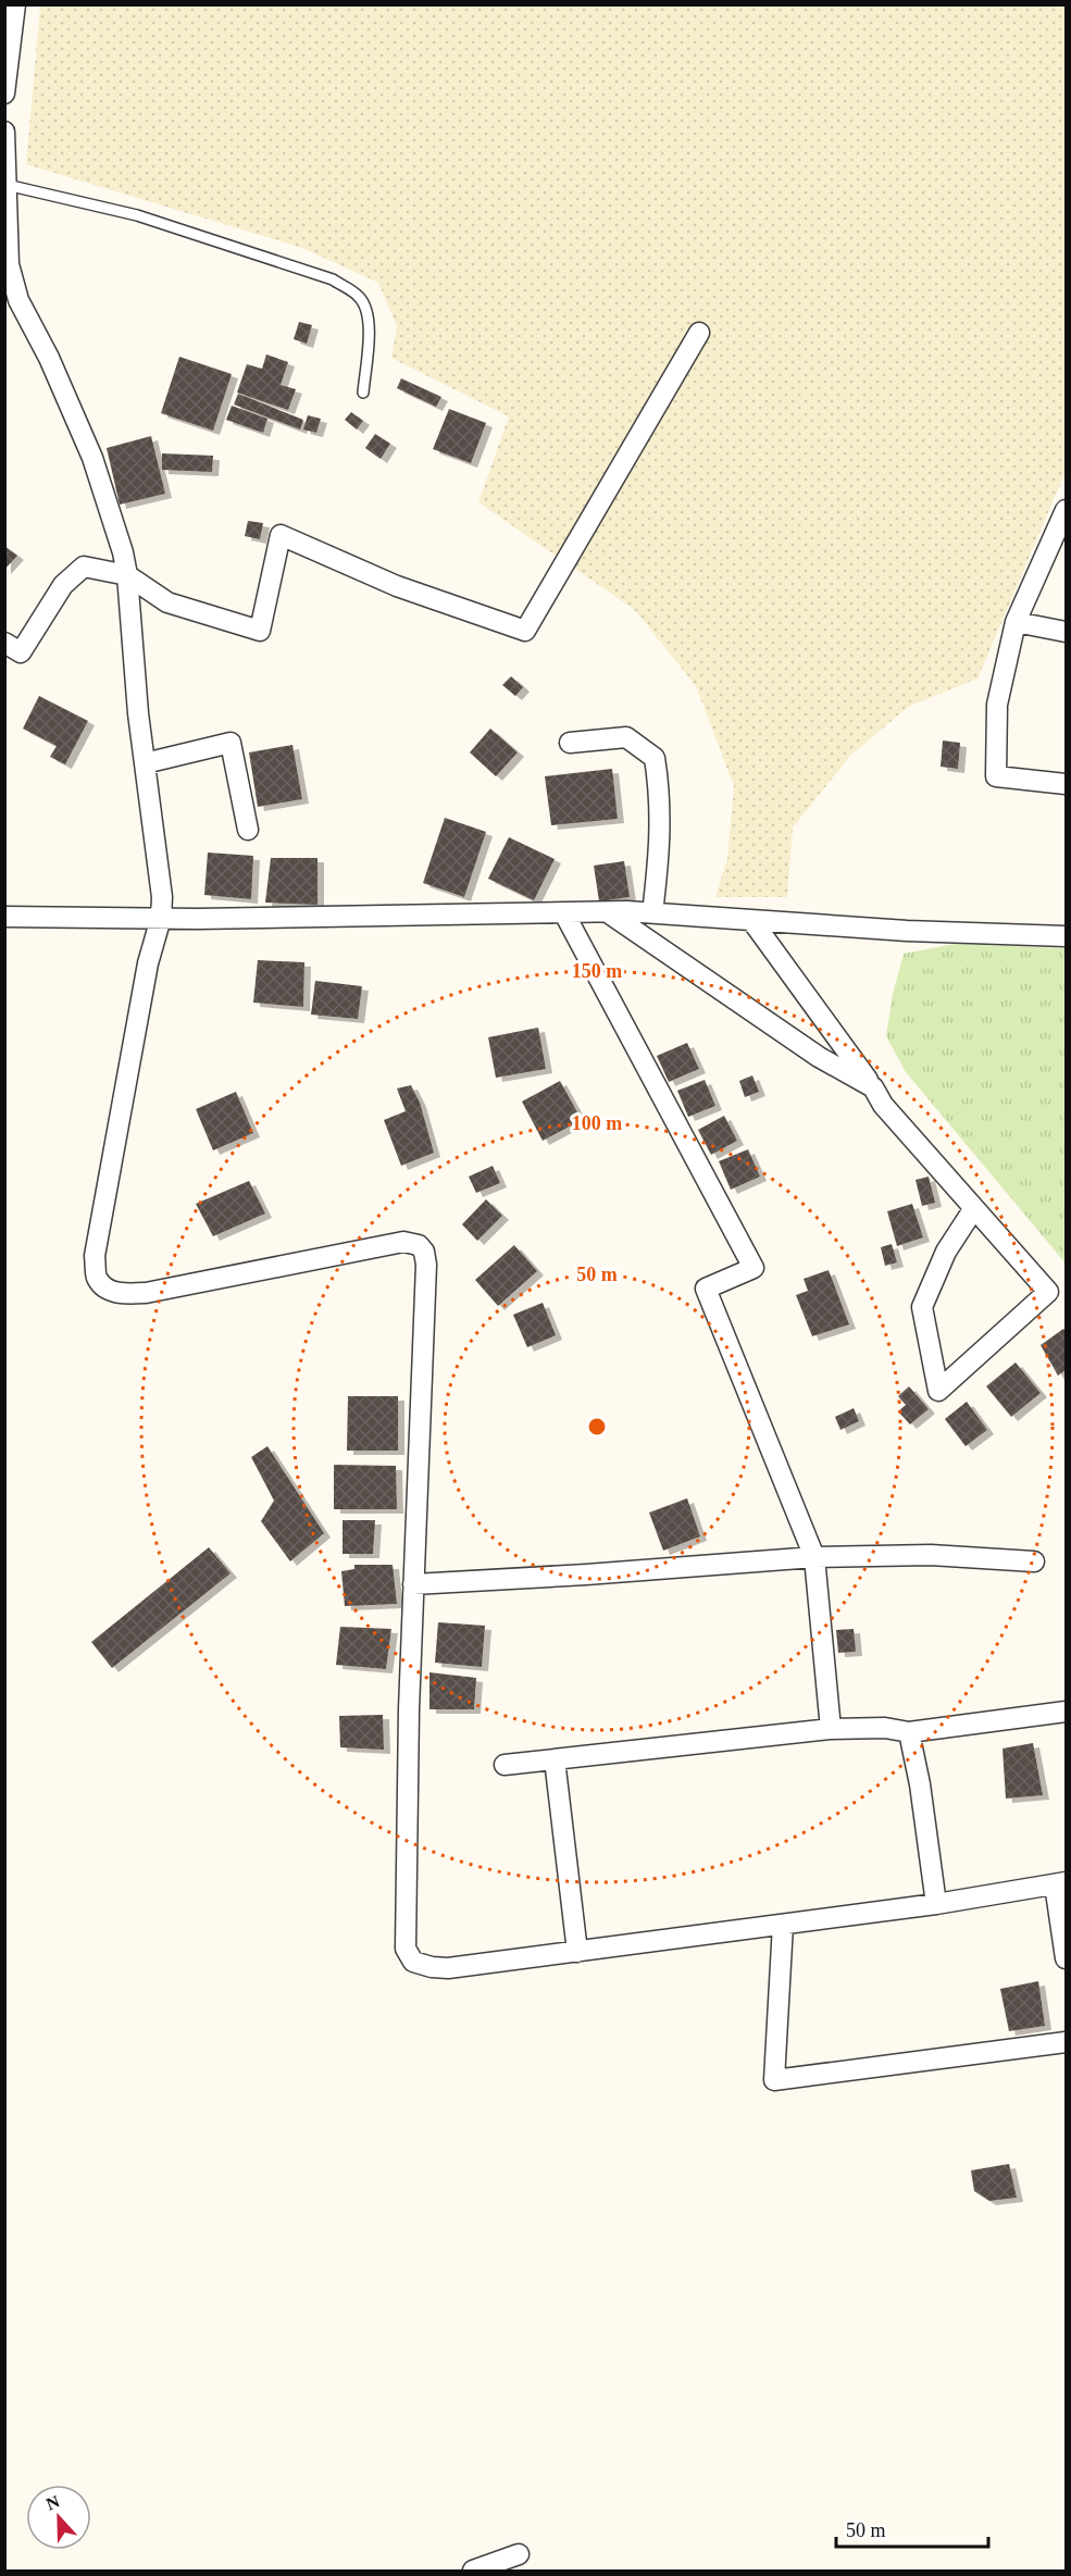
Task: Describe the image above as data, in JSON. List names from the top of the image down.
{
  "scale_bar": "50 m",
  "north": "top",
  "rings": ["150 m", "100 m", "50 m"]
}
